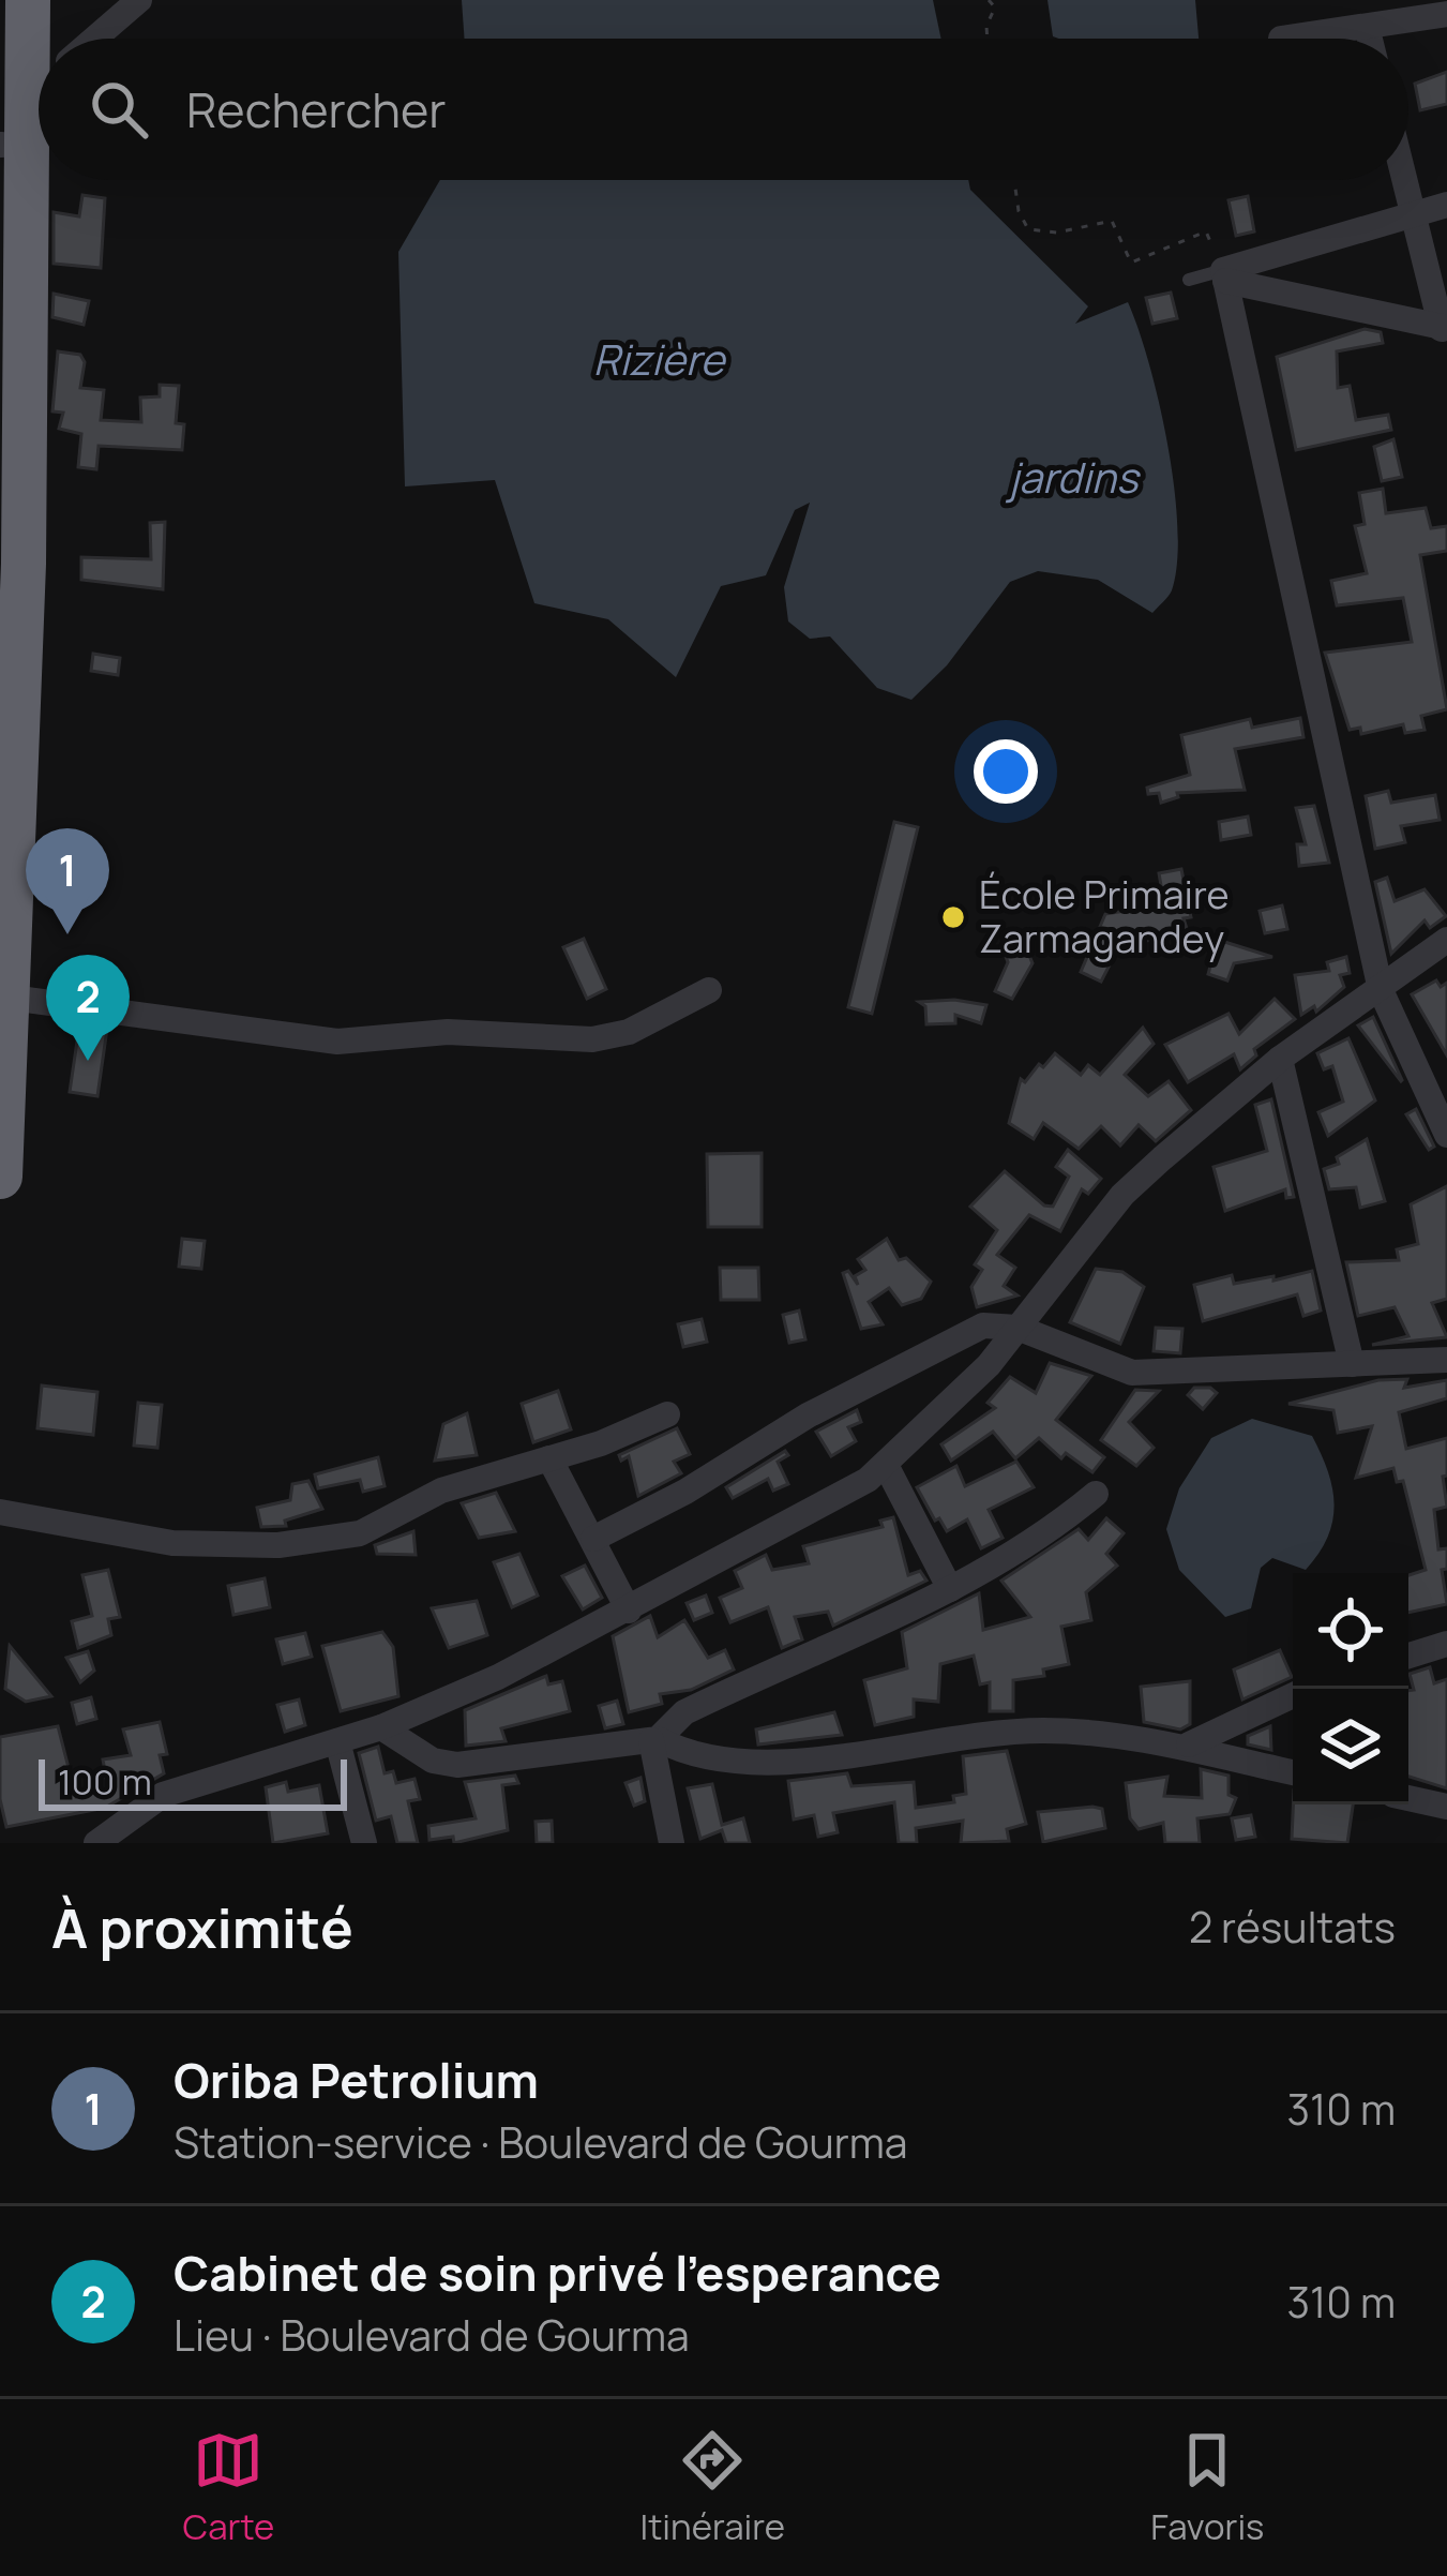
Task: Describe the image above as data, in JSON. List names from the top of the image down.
{
  "water": ["Rizière", "jardins"],
  "places": ["École Primaire Zarmagandey"],
  "scale_bar": "100 m",
  "page": {
    "search": "Rechercher",
    "pins": ["1", "2"],
    "scale": "100 m",
    "heading": ["À proximité", "2 résultats"],
    "list": [
      {
        "mark": "1",
        "name": "Oriba Petrolium",
        "note": "Station-service · Boulevard de Gourma",
        "value": "310 m"
      },
      {
        "mark": "2",
        "name": "Cabinet de soin privé l'esperance",
        "note": "Lieu · Boulevard de Gourma",
        "value": "310 m"
      }
    ],
    "nav": ["Carte", "Itinéraire", "Favoris"]
  }
}
